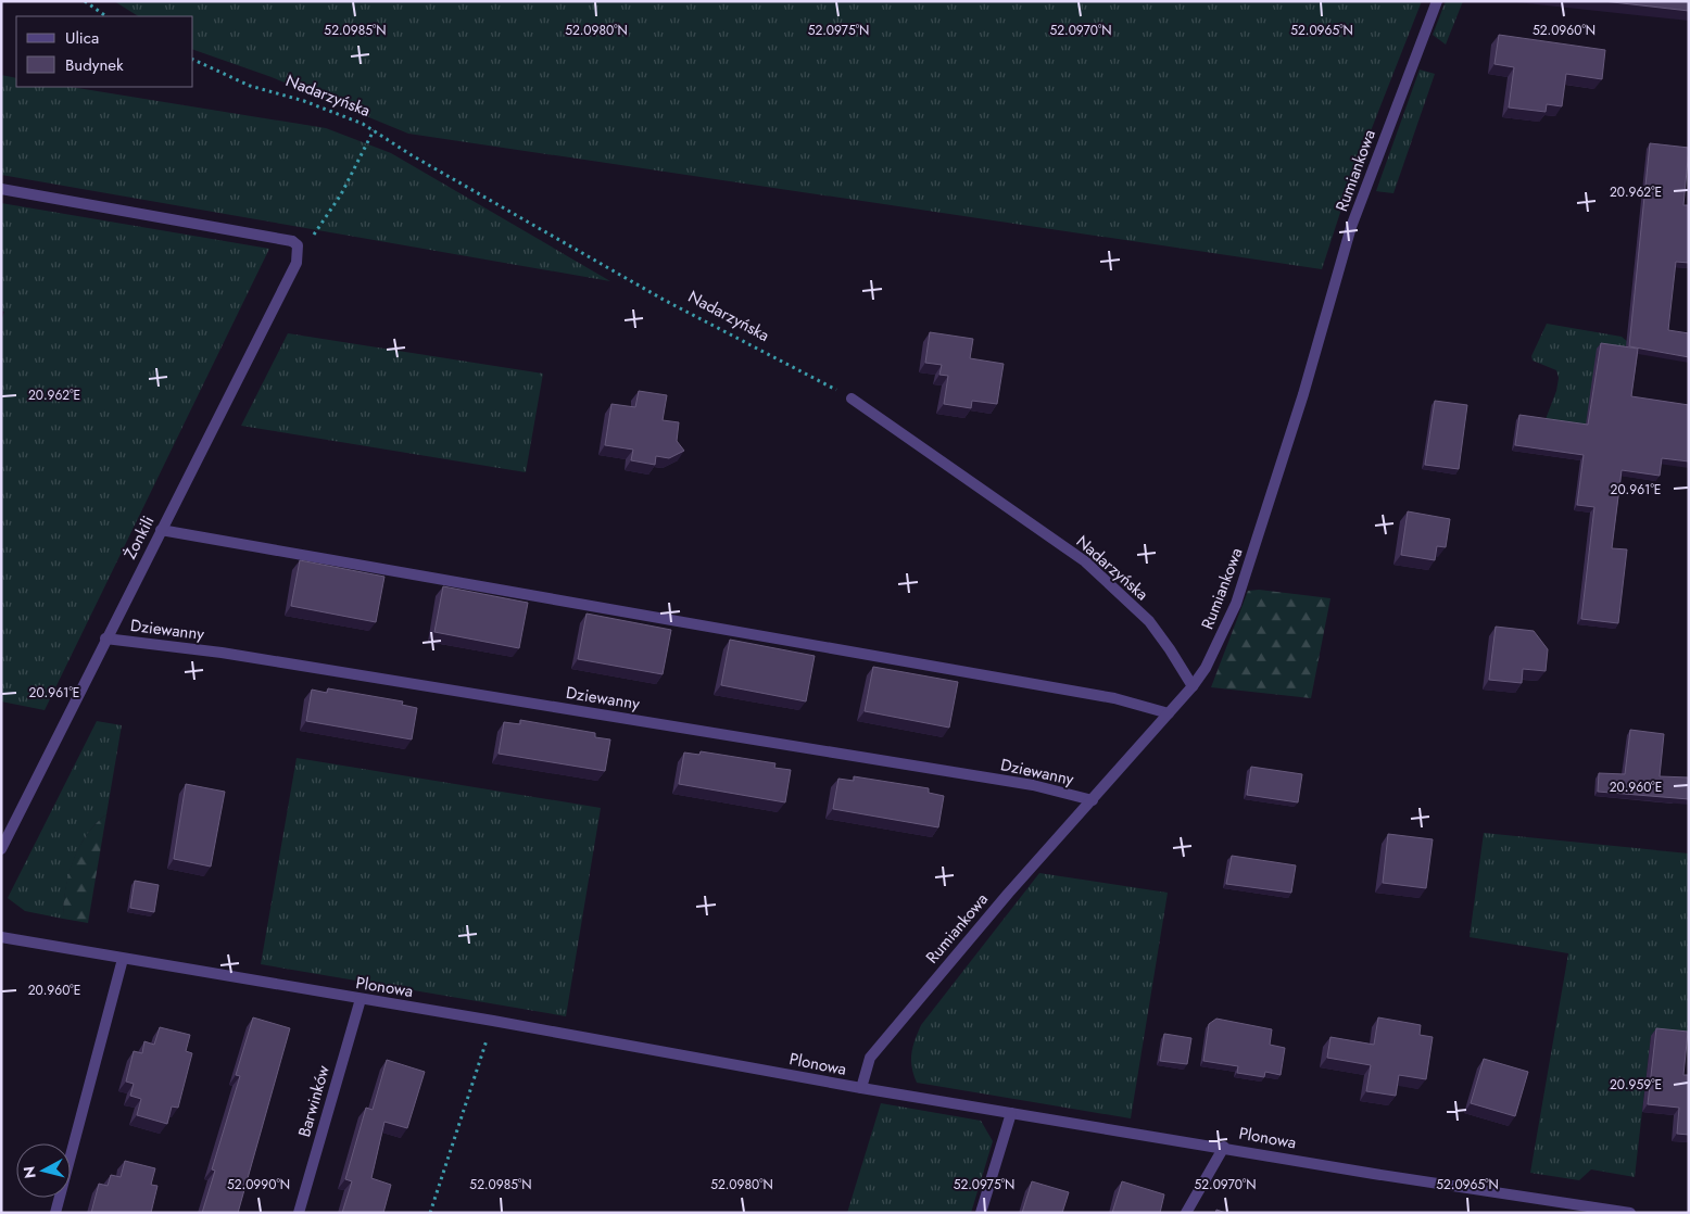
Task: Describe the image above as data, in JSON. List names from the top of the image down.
{
  "streets": {
    "street": [
      "Nadarzyńska",
      "Rumiankowa",
      "Żonkili",
      "Dziewanny",
      "Plonowa",
      "Barwinków"
    ]
  },
  "crossings": [
    ["Nadarzyńska", "Rumiankowa"],
    ["Rumiankowa", "Dziewanny"],
    ["Rumiankowa", "Plonowa"],
    ["Żonkili", "Dziewanny"],
    ["Plonowa", "Barwinków"]
  ],
  "legend": ["Ulica", "Budynek"],
  "north": "left",
  "coordinates": [
    "52.0985°N",
    "52.0980°N",
    "52.0975°N",
    "52.0970°N",
    "52.0965°N",
    "52.0960°N",
    "20.962°E",
    "20.961°E",
    "20.960°E",
    "20.959°E",
    "52.0990°N"
  ]
}
